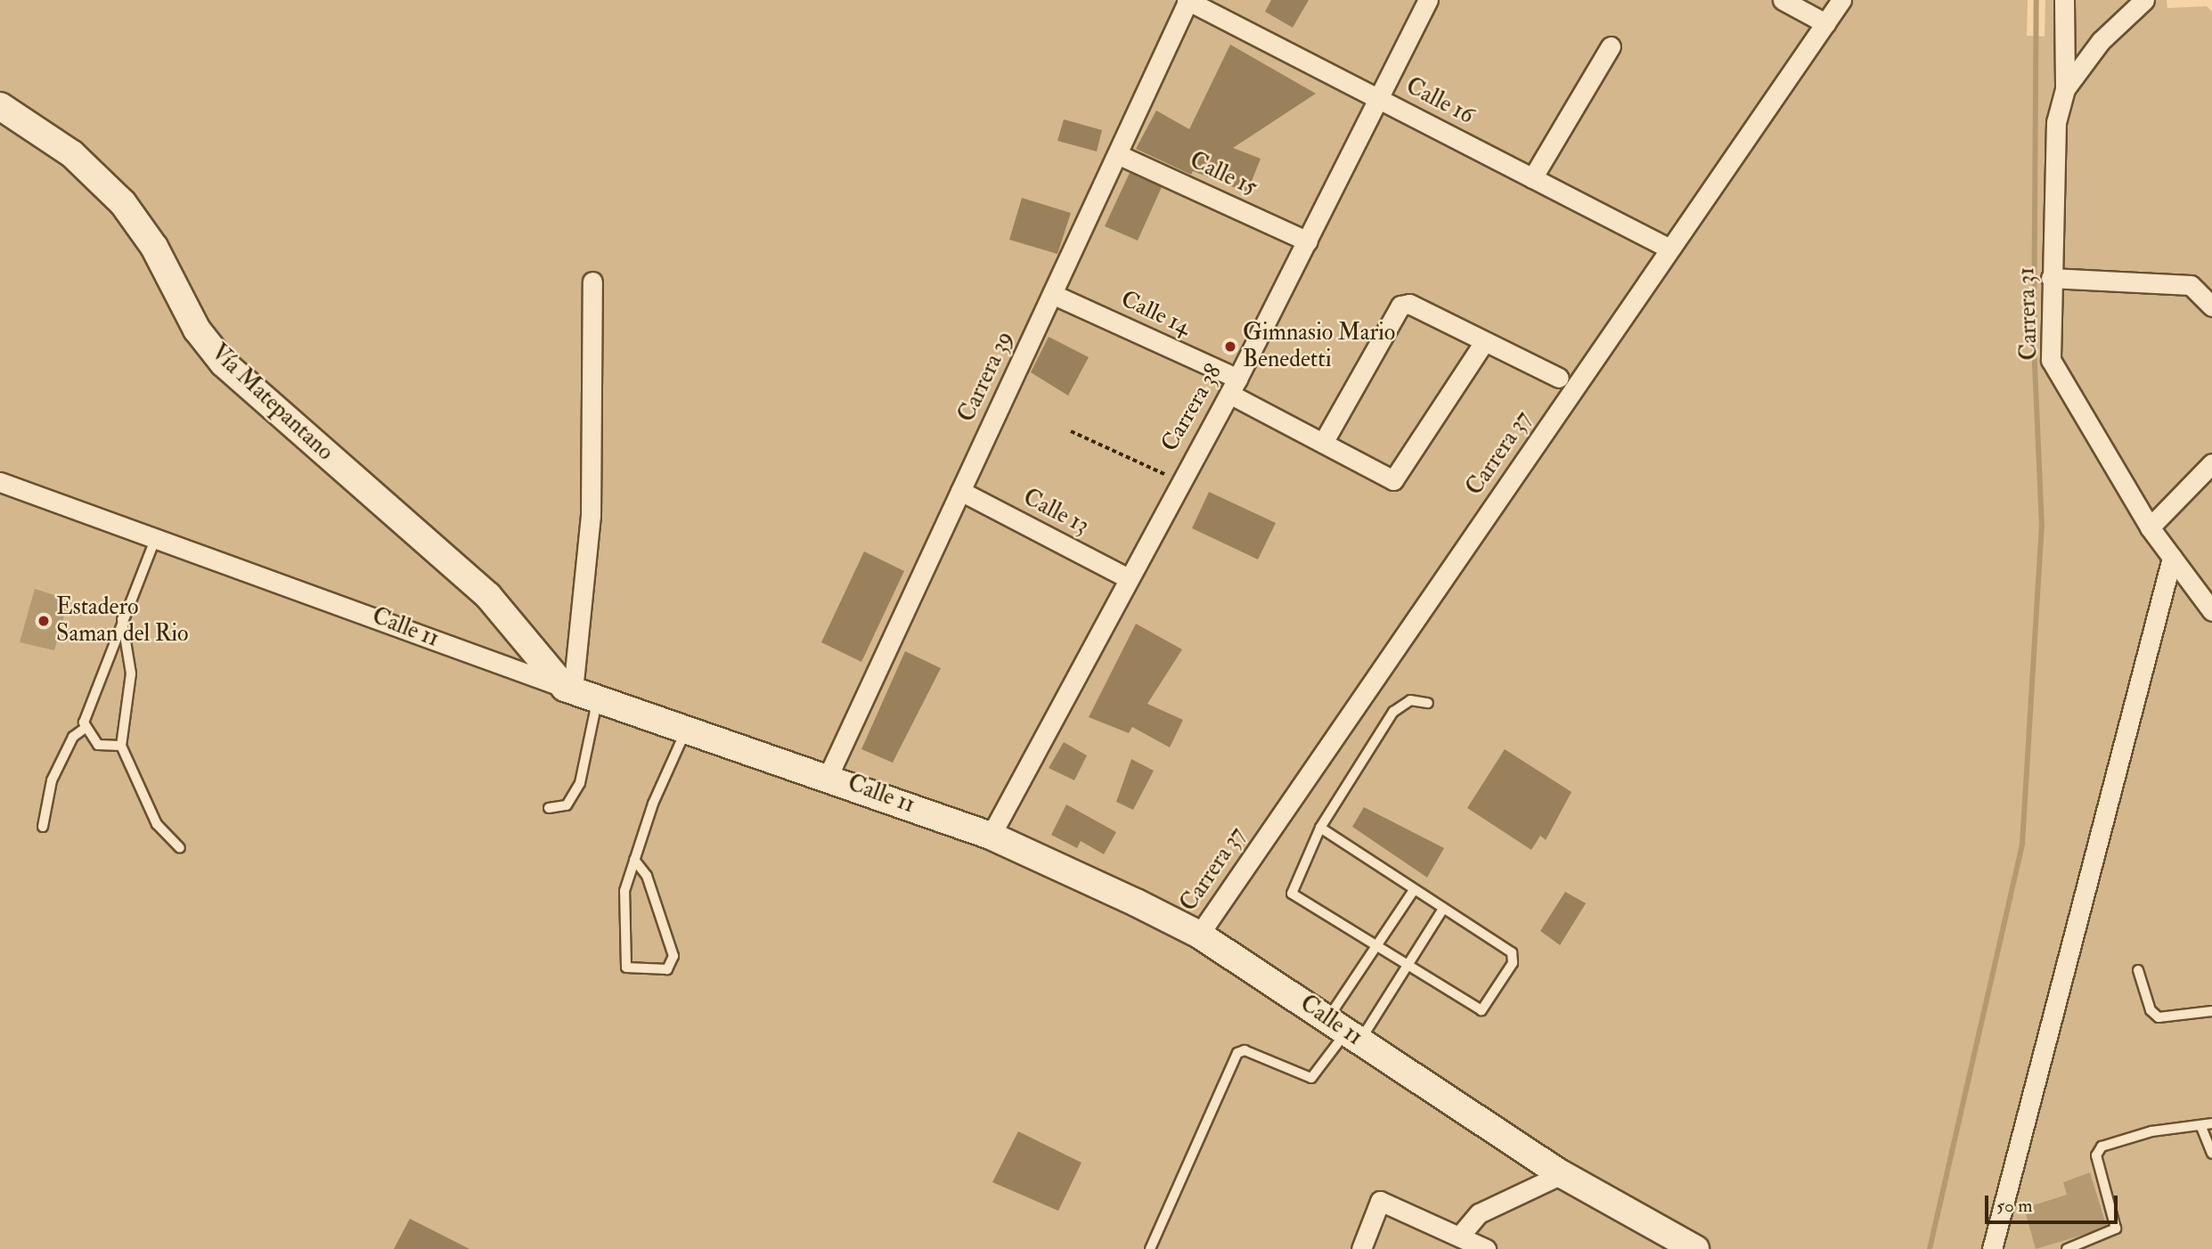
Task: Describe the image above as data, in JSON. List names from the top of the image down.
{
  "streets": {
    "main road": ["Vía Matepantano", "Calle 11"],
    "street": [
      "Calle 16",
      "Calle 15",
      "Calle 14",
      "Carrera 31",
      "Carrera 39",
      "Carrera 38",
      "Carrera 37",
      "Calle 13"
    ]
  },
  "crossings": [
    ["Calle 16", "Carrera 39"],
    ["Calle 16", "Carrera 38"],
    ["Calle 16", "Carrera 37"],
    ["Calle 15", "Carrera 39"],
    ["Calle 15", "Carrera 38"],
    ["Calle 14", "Carrera 39"],
    ["Calle 14", "Carrera 38"],
    ["Carrera 39", "Calle 13"],
    ["Carrera 39", "Calle 11"],
    ["Vía Matepantano", "Calle 11"],
    ["Carrera 38", "Calle 13"],
    ["Carrera 38", "Calle 11"],
    ["Carrera 37", "Calle 11"]
  ],
  "places": ["Gimnasio Mario Benedetti", "Estadero Saman del Rio"],
  "scale_bar": "50 m"
}
